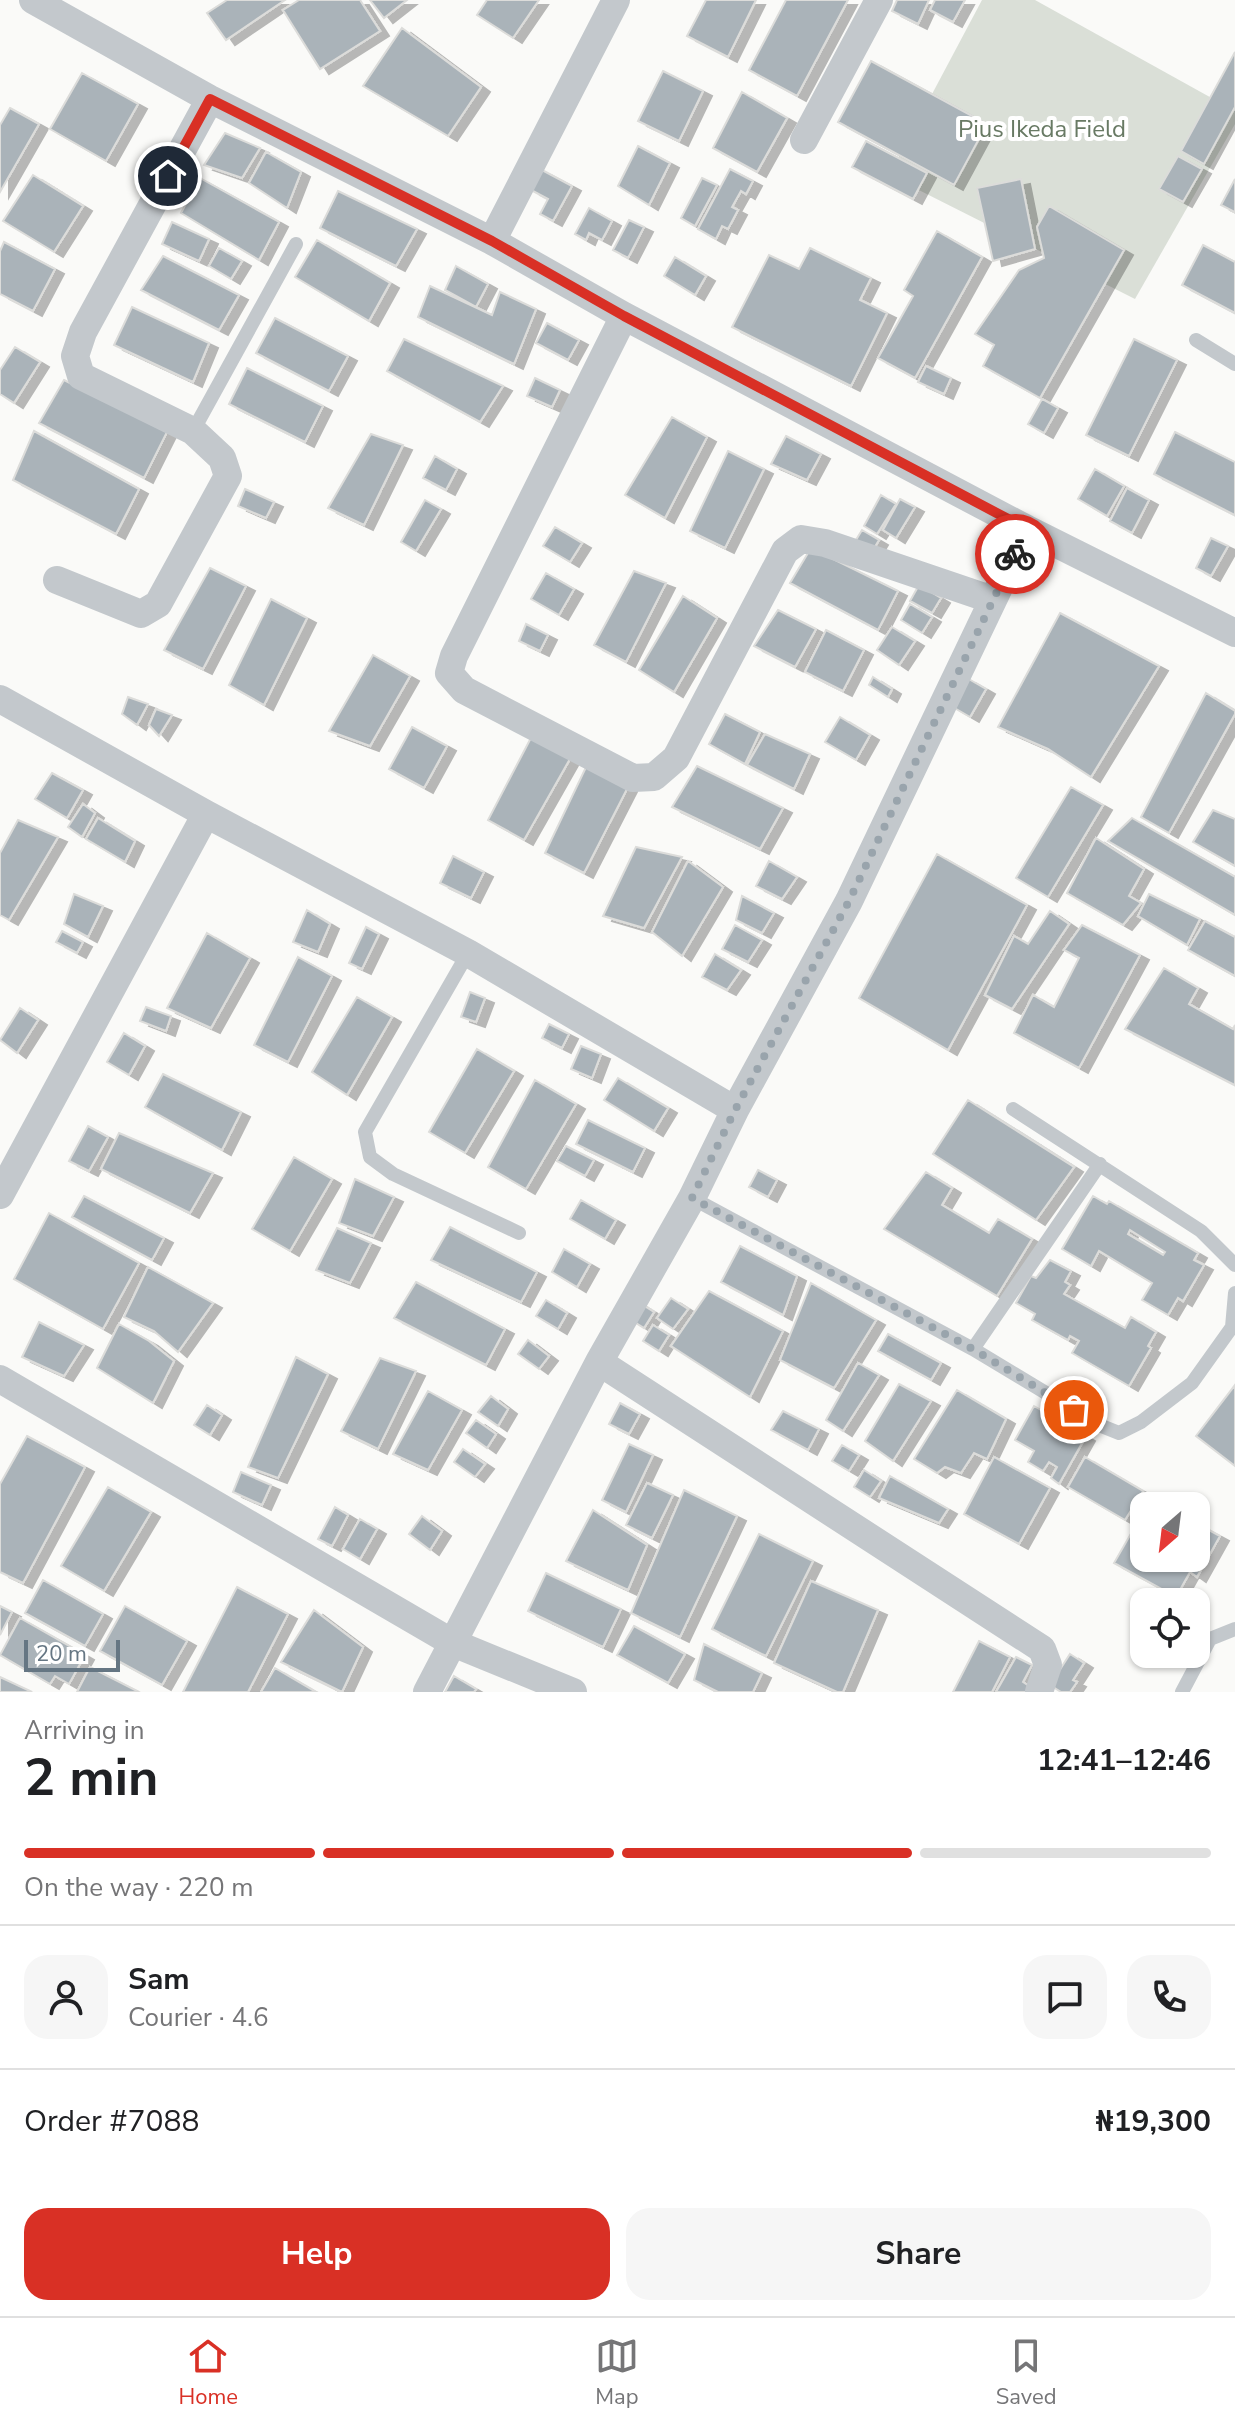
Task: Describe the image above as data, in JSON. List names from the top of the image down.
{
  "parks": ["Pius Ikeda Field"],
  "scale_bar": "20 m",
  "north": "bottom left",
  "page": {
    "scale": "20 m",
    "heading": ["2 min", "Arriving in", "12:41–12:46"],
    "panel": [
      "Sam",
      "Courier · 4.6",
      "Order #7088",
      "₦19,300"
    ],
    "bar": "On the way · 220 m",
    "buttons": ["Help", "Share"],
    "tabs": ["Home", "Map", "Saved"]
  }
}
